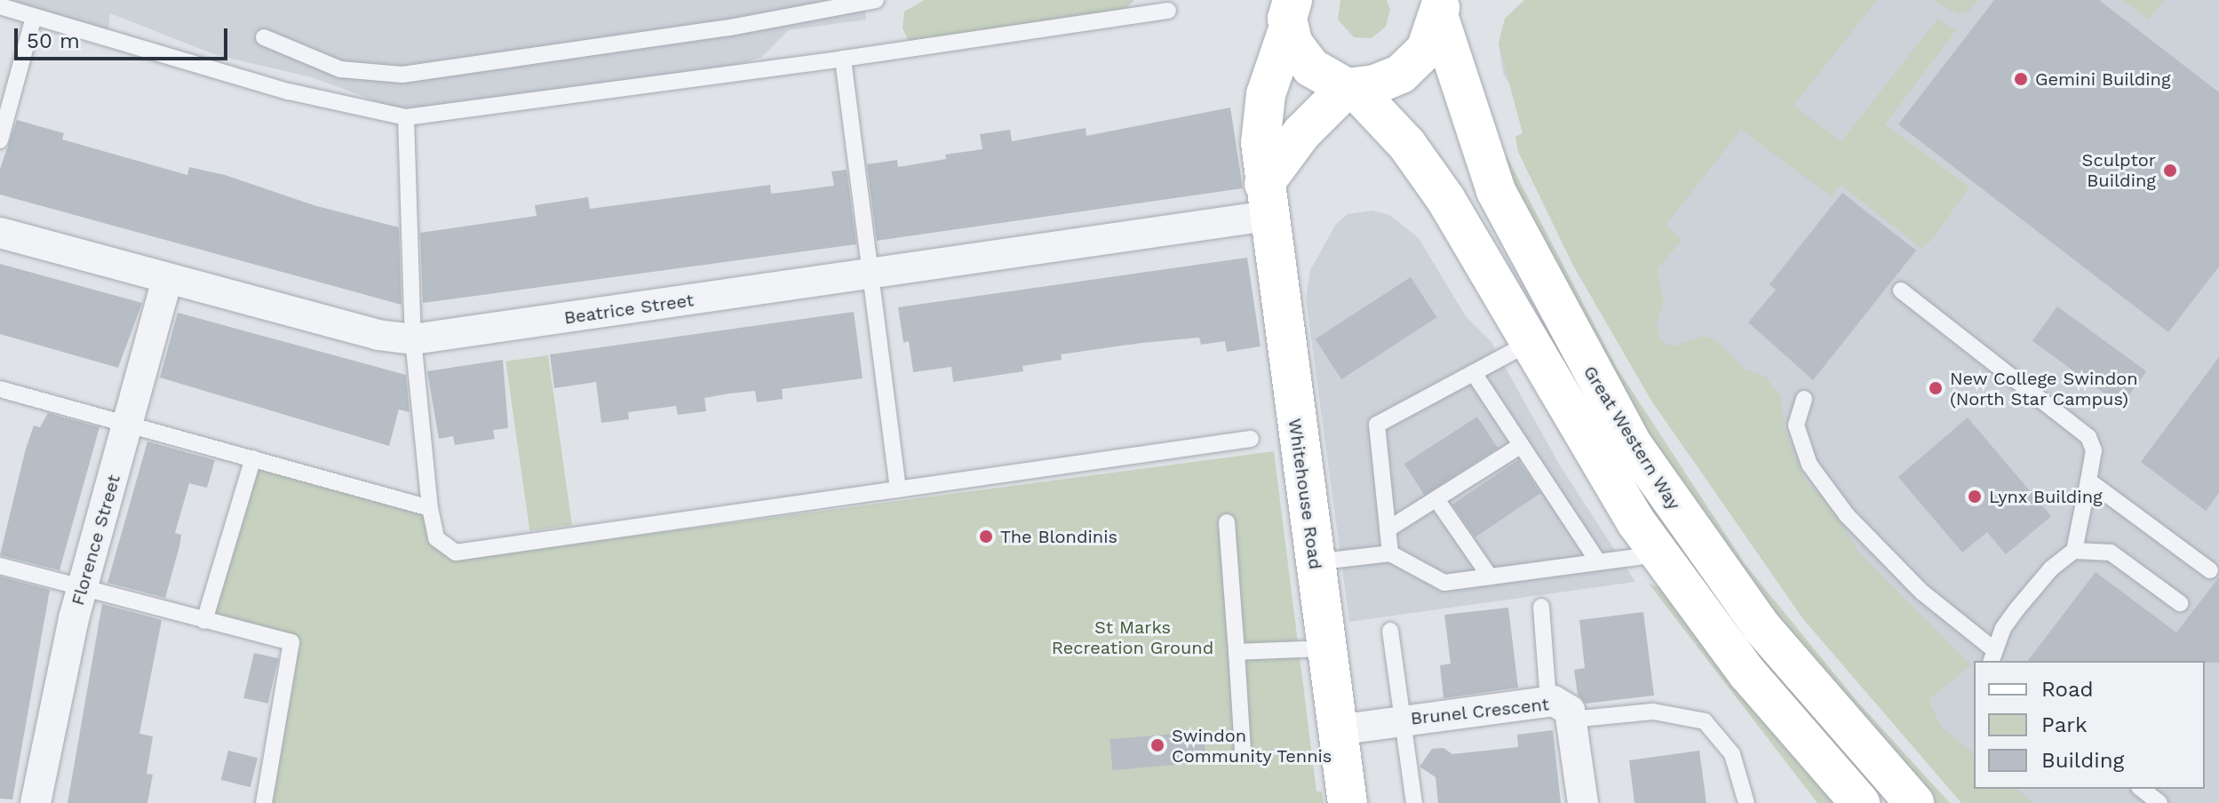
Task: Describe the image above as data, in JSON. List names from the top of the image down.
{
  "streets": {
    "main road": ["Great Western Way", "Whitehouse Road"],
    "street": ["Beatrice Street", "Florence Street", "Brunel Crescent"]
  },
  "crossings": [
    ["Beatrice Street", "Whitehouse Road"],
    ["Beatrice Street", "Florence Street"],
    ["Whitehouse Road", "Brunel Crescent"]
  ],
  "parks": ["St Marks Recreation Ground"],
  "places": [
    "Gemini Building",
    "Sculptor Building",
    "New College Swindon (North Star Campus)",
    "Lynx Building",
    "The Blondinis",
    "Swindon Community Tennis"
  ],
  "legend": ["Road", "Park", "Building"],
  "scale_bar": "50 m"
}
